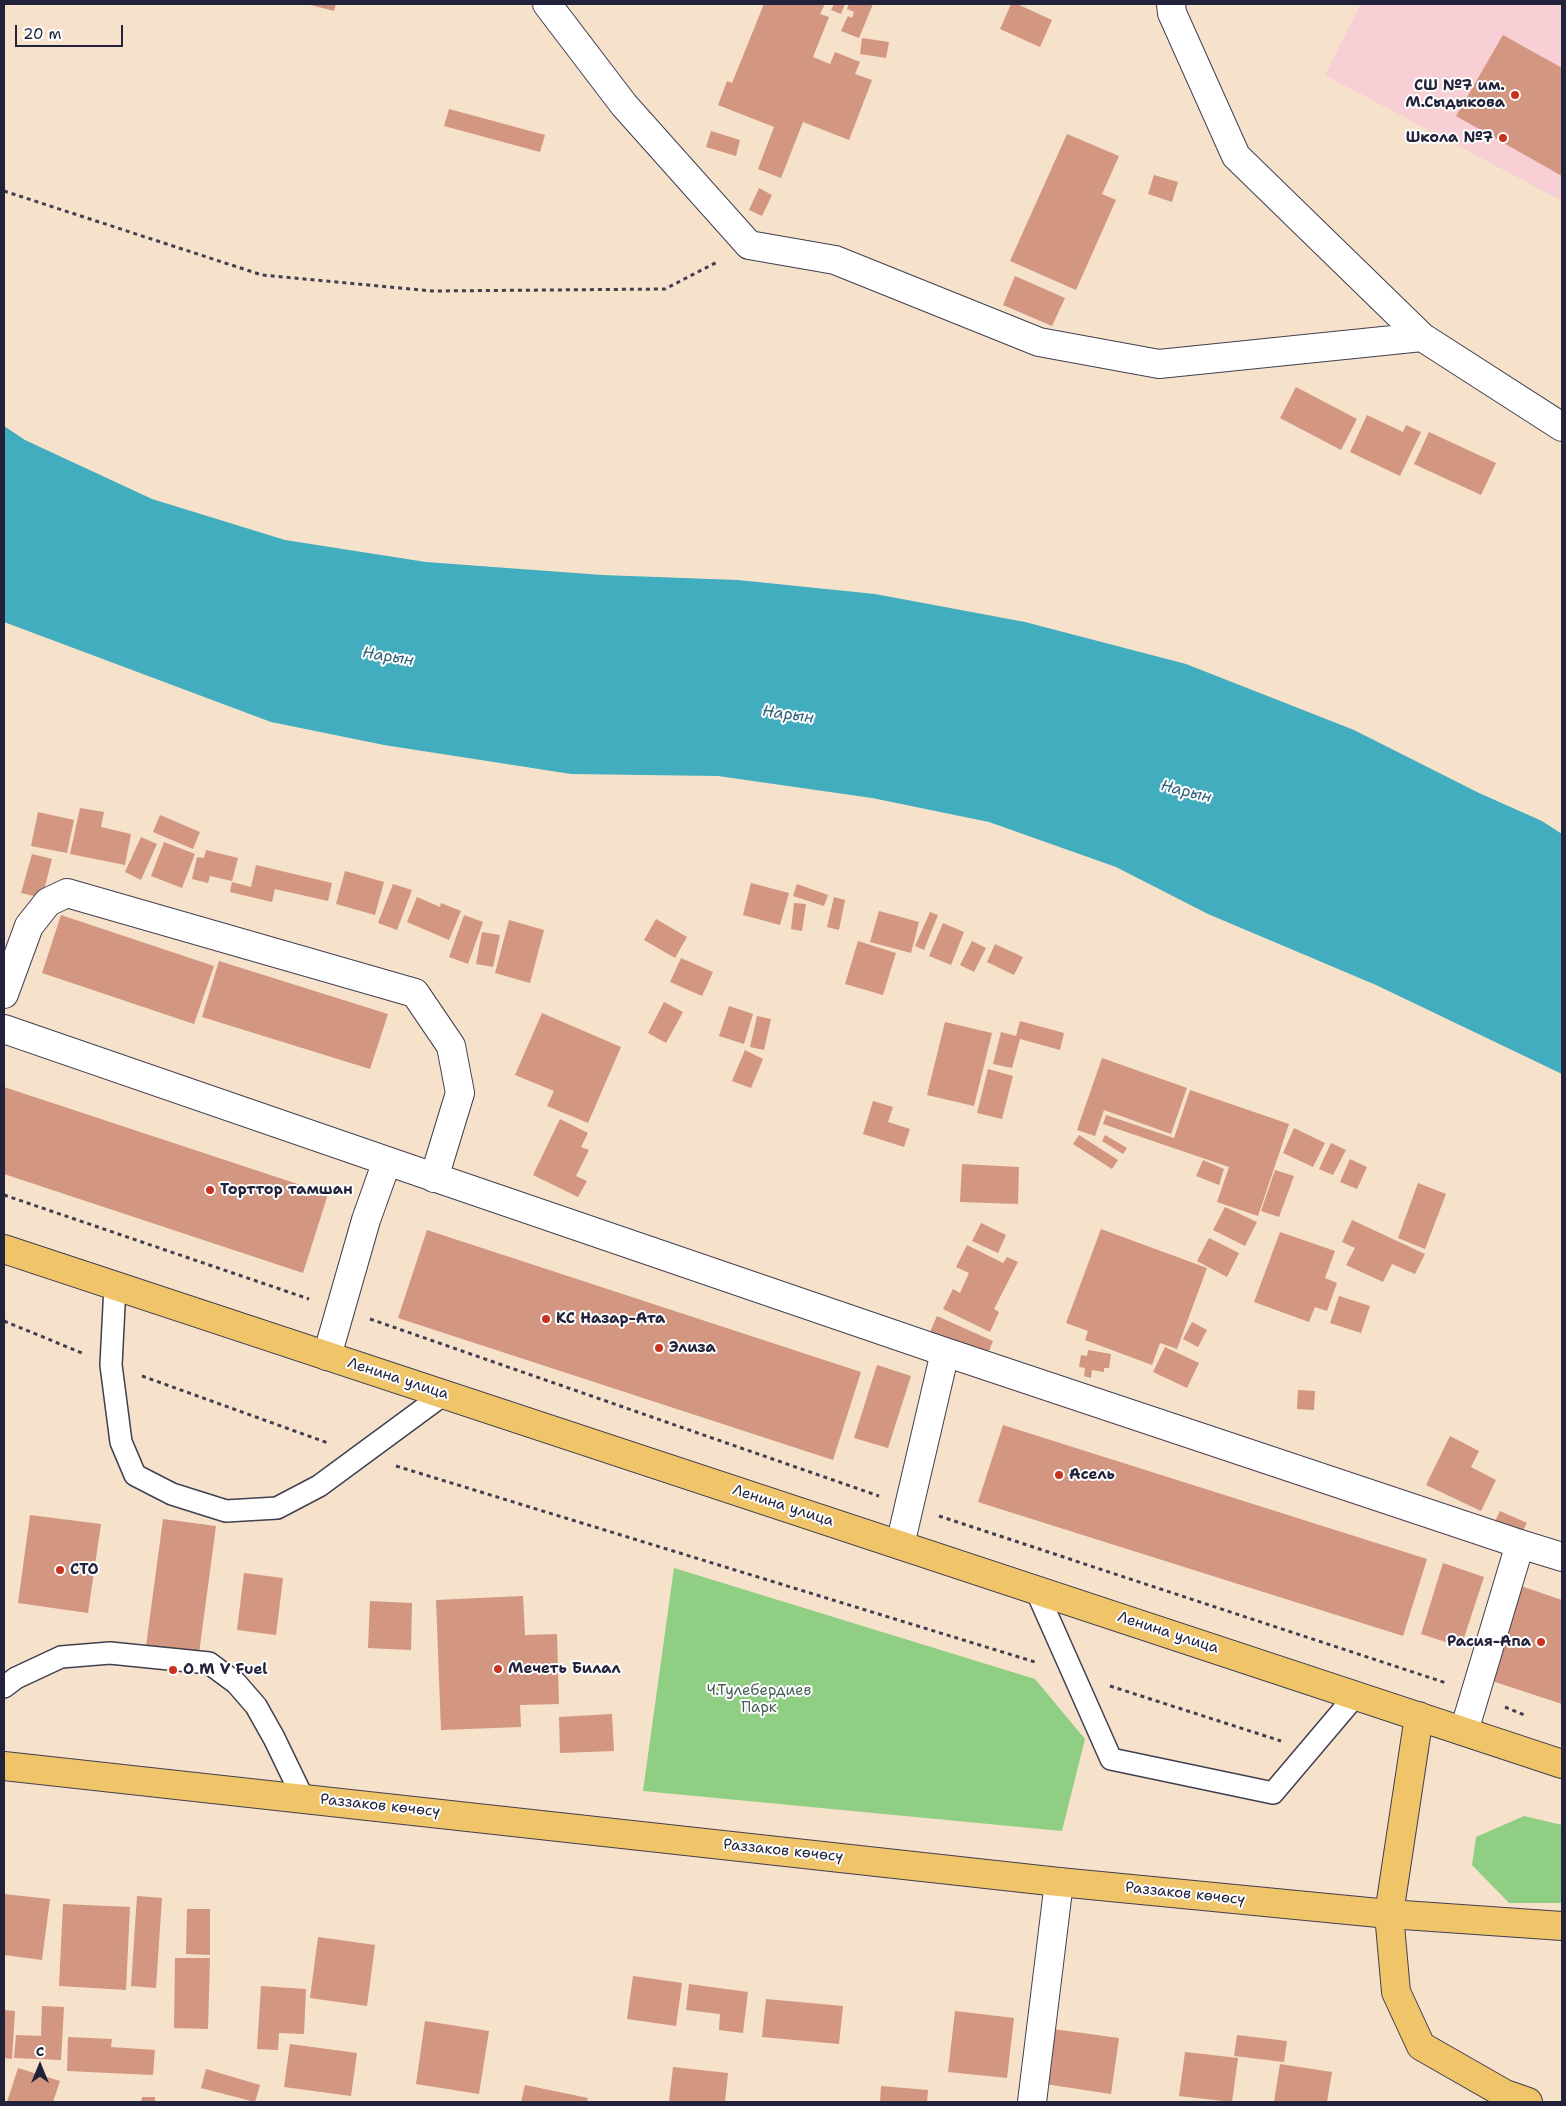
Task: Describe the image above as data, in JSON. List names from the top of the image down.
{
  "streets": {
    "main road": ["Ленина улица", "Раззаков көчөсү"]
  },
  "water": ["Нарын"],
  "parks": ["Ч.Тулебердиев Парк"],
  "places": [
    "СШ №7 им. М.Сыдыкова",
    "Школа №7",
    "Торттор тамшан",
    "КС Назар-Ата",
    "Элиза",
    "Асель",
    "СТО",
    "Расия-Апа",
    "Мечеть Билал",
    "O M V Fuel"
  ],
  "scale_bar": "20 m",
  "north": "top"
}
